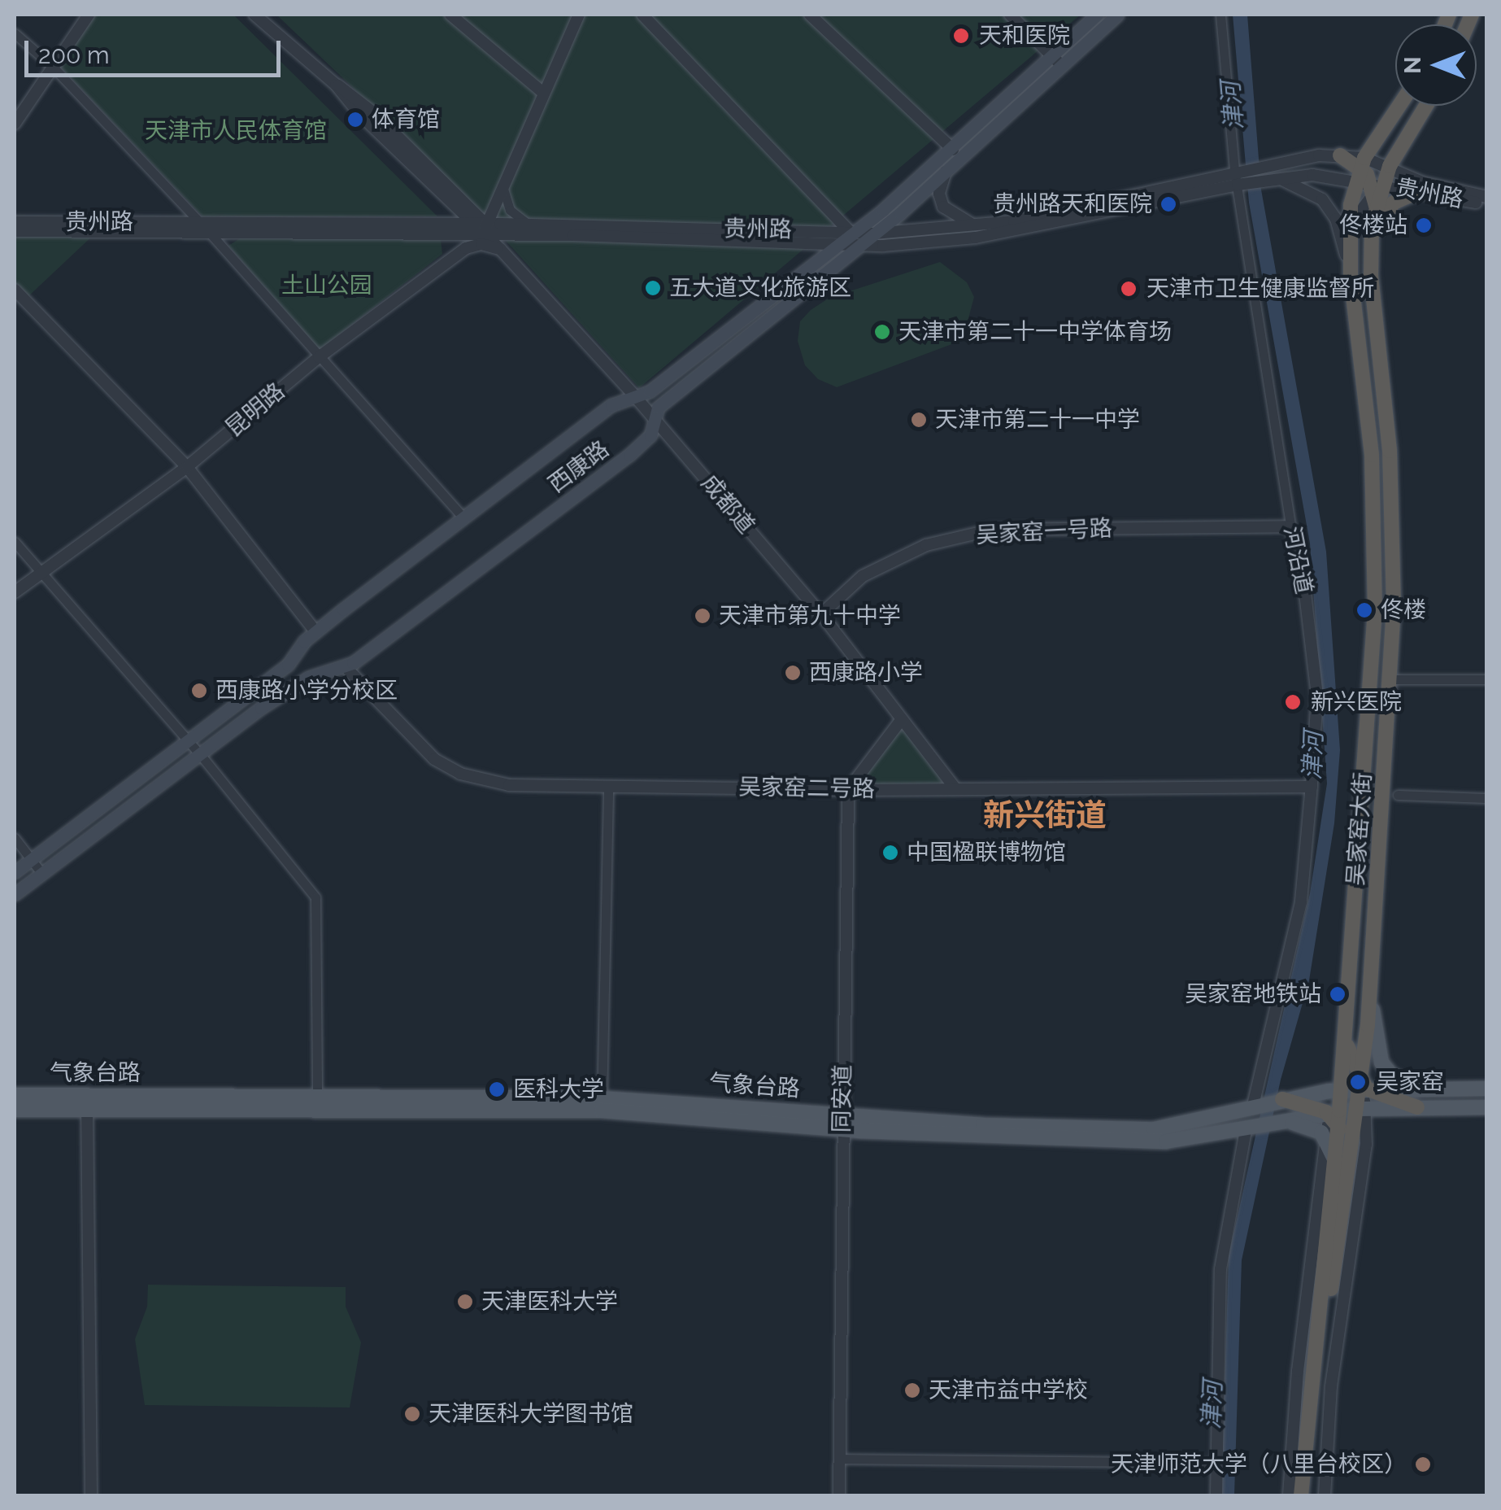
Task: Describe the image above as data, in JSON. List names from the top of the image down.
{
  "streets": {
    "highway": ["吴家窑大街"],
    "main road": ["西康路", "气象台路"],
    "street": [
      "贵州路",
      "昆明路",
      "成都道",
      "吴家窑一号路",
      "河沿道",
      "吴家窑二号路",
      "同安道"
    ]
  },
  "crossings": [
    ["贵州路", "西康路"],
    ["贵州路", "成都道"],
    ["贵州路", "河沿道"],
    ["贵州路", "吴家窑大街"],
    ["昆明路", "成都道"],
    ["西康路", "成都道"],
    ["西康路", "吴家窑二号路"],
    ["成都道", "吴家窑一号路"],
    ["成都道", "吴家窑二号路"],
    ["吴家窑一号路", "河沿道"],
    ["河沿道", "吴家窑二号路"],
    ["河沿道", "气象台路"],
    ["吴家窑二号路", "同安道"],
    ["吴家窑大街", "气象台路"],
    ["气象台路", "同安道"]
  ],
  "districts": ["新兴街道"],
  "water": ["津河"],
  "parks": ["天津市人民体育馆", "土山公园"],
  "places": [
    "天和医院",
    "体育馆",
    "贵州路天和医院",
    "佟楼站",
    "五大道文化旅游区",
    "天津市卫生健康监督所",
    "天津市第二十一中学体育场",
    "天津市第二十一中学",
    "佟楼",
    "天津市第九十中学",
    "西康路小学",
    "西康路小学分校区",
    "新兴医院",
    "中国楹联博物馆",
    "吴家窑地铁站",
    "吴家窑",
    "医科大学",
    "天津医科大学",
    "天津市益中学校",
    "天津医科大学图书馆",
    "天津师范大学（八里台校区）"
  ],
  "scale_bar": "200 m",
  "north": "left"
}
